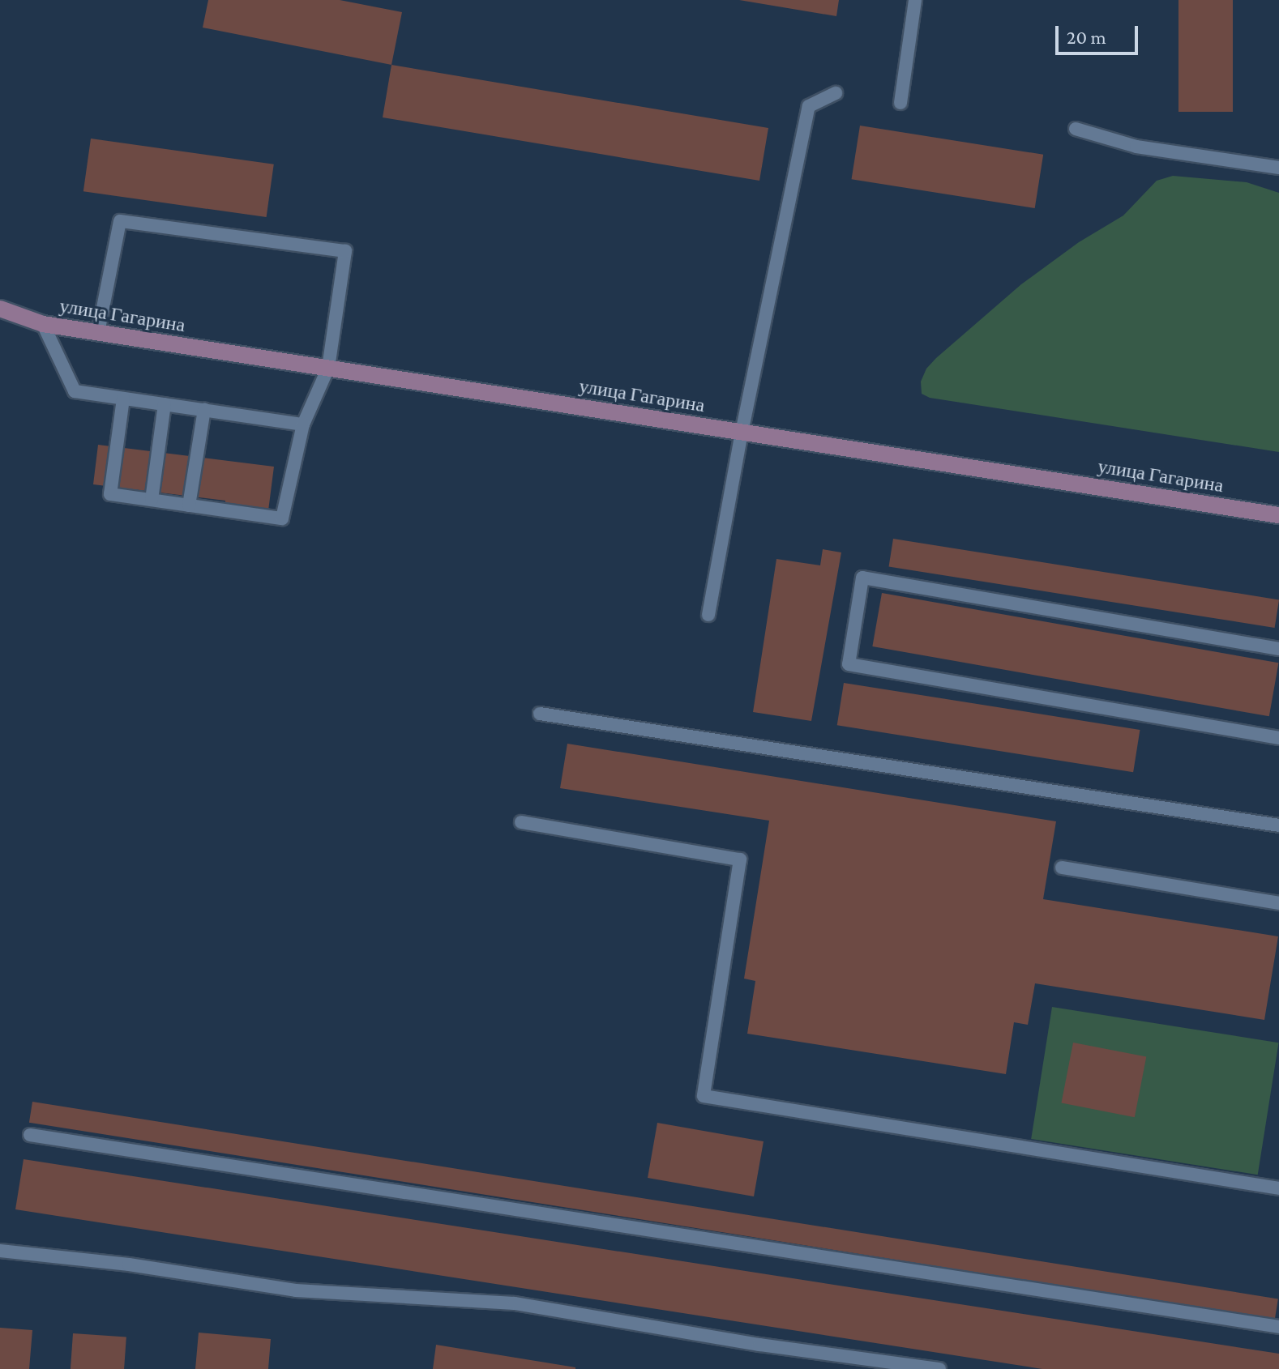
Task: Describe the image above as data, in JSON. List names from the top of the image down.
{
  "streets": {
    "main road": ["улица Гагарина"]
  },
  "scale_bar": "20 m"
}
